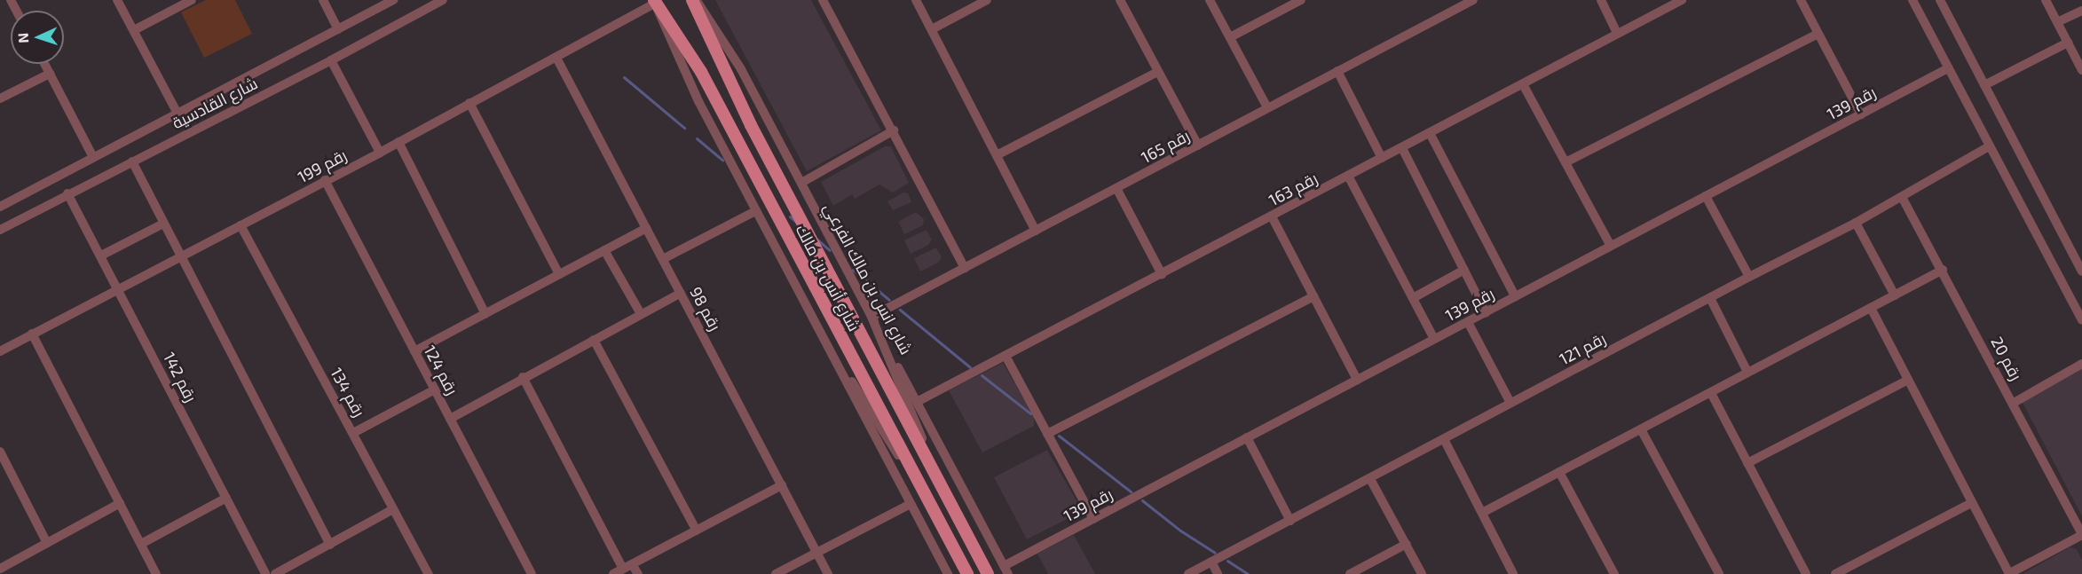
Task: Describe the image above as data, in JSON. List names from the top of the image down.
{
  "streets": {
    "main road": ["شارع أنس بن مالك"],
    "street": [
      "شارع القادسية",
      "رقم 139",
      "رقم 165",
      "رقم 199",
      "رقم 163",
      "شارع انس بن مالك الفرعي",
      "رقم 98",
      "رقم 121",
      "رقم 20",
      "رقم 124",
      "رقم 142",
      "رقم 134"
    ]
  },
  "crossings": [
    ["شارع القادسية", "رقم 142"],
    ["رقم 139", "شارع انس بن مالك الفرعي"],
    ["رقم 165", "شارع انس بن مالك الفرعي"],
    ["رقم 199", "شارع أنس بن مالك"],
    ["رقم 199", "رقم 98"],
    ["رقم 199", "رقم 124"],
    ["رقم 199", "رقم 142"],
    ["رقم 199", "رقم 134"],
    ["رقم 163", "شارع انس بن مالك الفرعي"],
    ["رقم 121", "رقم 20"]
  ],
  "north": "left"
}
